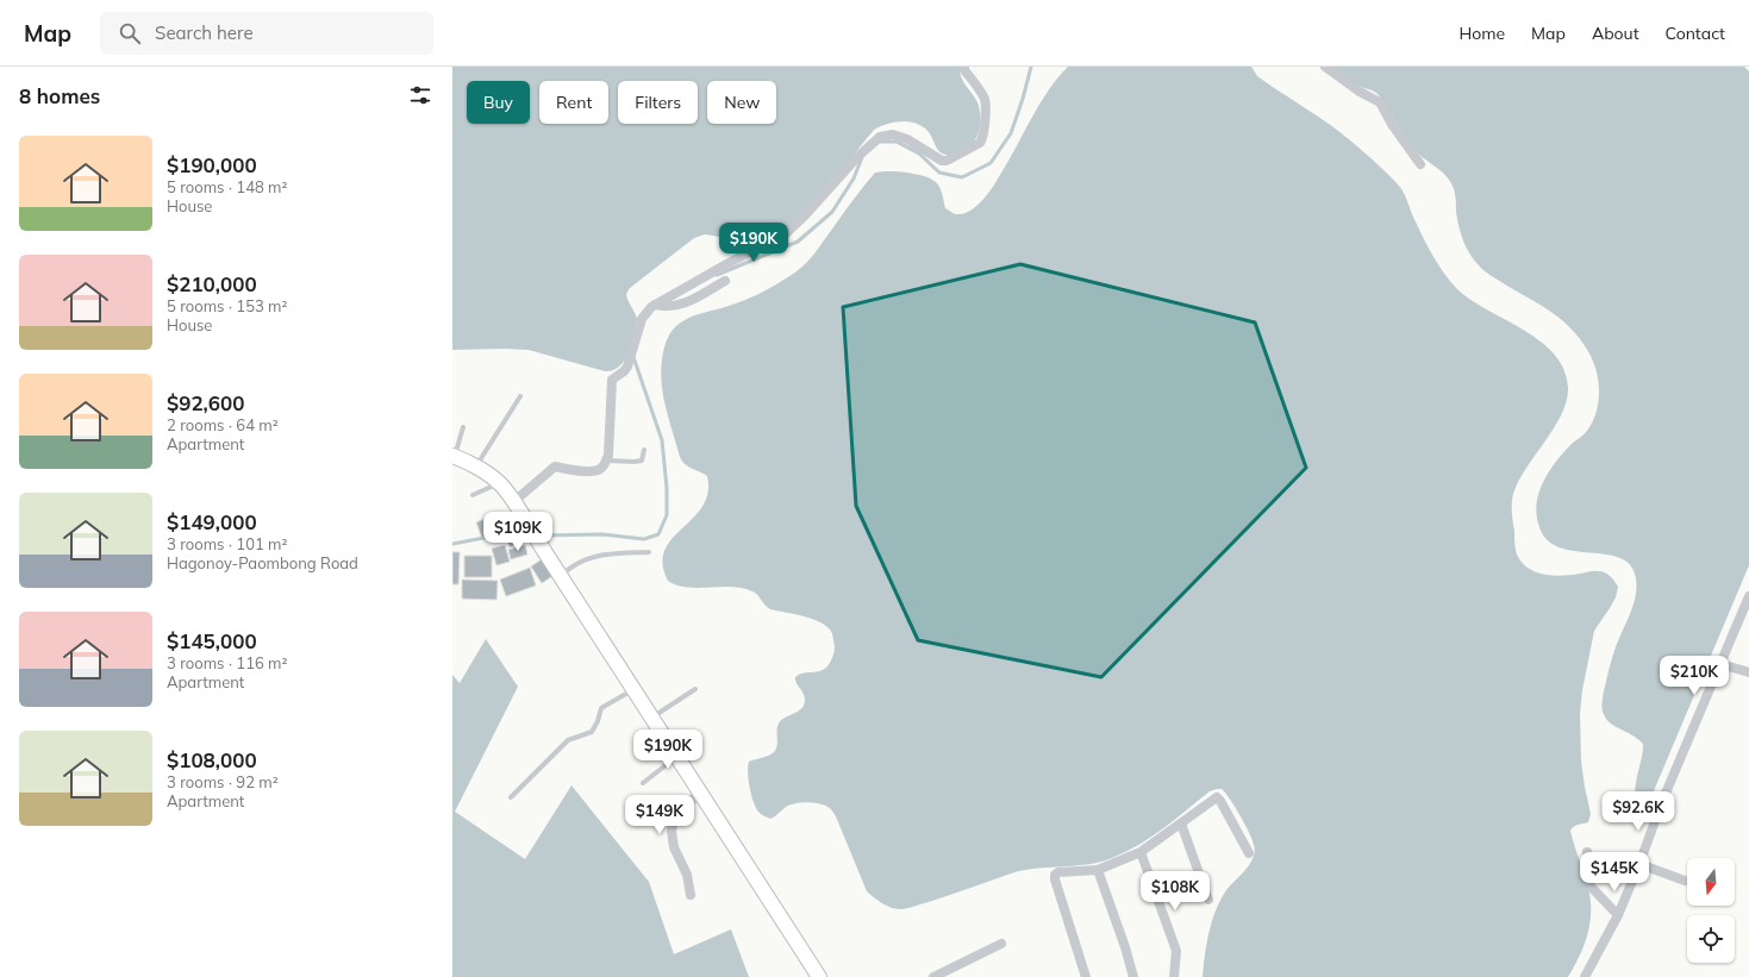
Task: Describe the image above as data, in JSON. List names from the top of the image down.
{
  "north": "bottom",
  "page": {
    "header": "Map",
    "search": "Search here",
    "nav": [
      "Home",
      "Map",
      "About",
      "Contact"
    ],
    "heading": "8 homes",
    "chip": [
      "Buy",
      "Rent",
      "Filters",
      "New"
    ],
    "list": [
      {
        "name": "$190,000",
        "note": "5 rooms · 148 m² · House"
      },
      {
        "name": "$210,000",
        "note": "5 rooms · 153 m² · House"
      },
      {
        "name": "$92,600",
        "note": "2 rooms · 64 m² · Apartment"
      },
      {
        "name": "$149,000",
        "note": "3 rooms · 101 m² · Hagonoy-Paombong Road"
      },
      {
        "name": "$145,000",
        "note": "3 rooms · 116 m² · Apartment"
      },
      {
        "name": "$108,000",
        "note": "3 rooms · 92 m² · Apartment"
      }
    ],
    "price": [
      "$190K",
      "$109K",
      "$210K",
      "$190K",
      "$92.6K",
      "$149K",
      "$145K",
      "$108K"
    ]
  }
}
